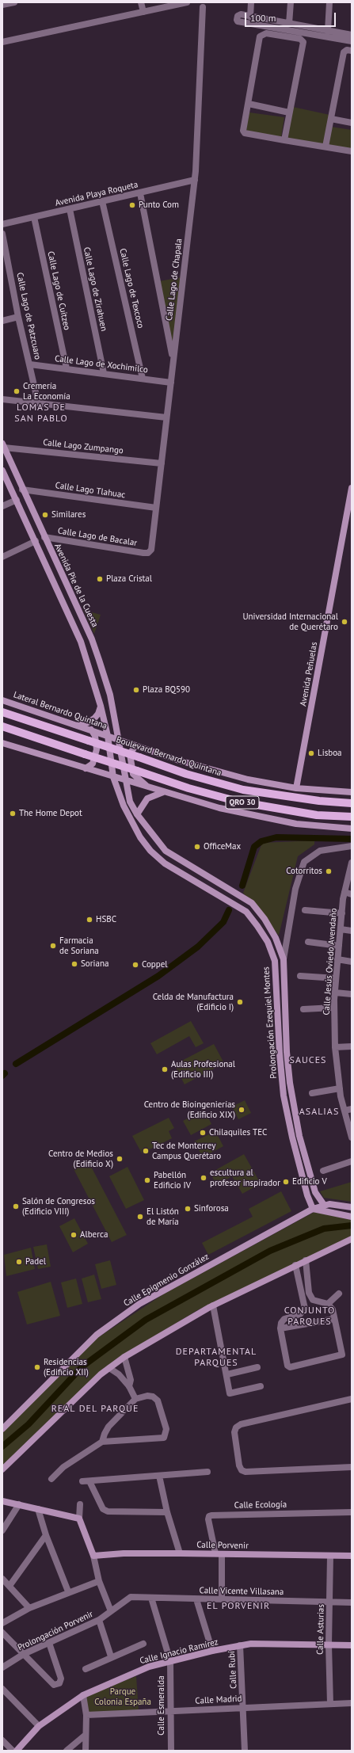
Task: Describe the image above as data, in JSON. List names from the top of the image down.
{
  "streets": {
    "main road": [
      "Avenida Pie de la Cuesta",
      "Avenida Peñuelas",
      "Lateral Bernardo Quintana",
      "Boulevard Bernardo Quintana",
      "QRO 30",
      "Prolongación Ezequiel Montes",
      "Calle Epigmenio González",
      "Calle Porvenir",
      "Calle Ignacio Ramírez"
    ],
    "street": [
      "Avenida Playa Roqueta",
      "Calle Lago de Chapala",
      "Calle Lago de Texcoco",
      "Calle Lago de Zirahuen",
      "Calle Lago de Cuitzeo",
      "Calle Lago de Patzcuaro",
      "Calle Lago de Xochimilco",
      "Calle Lago Zumpango",
      "Calle Lago Tlahuac",
      "Calle Lago de Bacalar",
      "Calle Jesús Oviedo Avendaño",
      "Calle Ecología",
      "Calle Vicente Villasana",
      "Calle Asturias",
      "Prolongación Porvenir",
      "Calle Rubí",
      "Calle Madrid",
      "Calle Esmeralda"
    ]
  },
  "crossings": [
    ["Avenida Playa Roqueta", "Calle Lago de Chapala"],
    ["Avenida Playa Roqueta", "Calle Lago de Texcoco"],
    ["Avenida Playa Roqueta", "Calle Lago de Zirahuen"],
    ["Avenida Playa Roqueta", "Calle Lago de Cuitzeo"],
    ["Calle Lago de Chapala", "Calle Lago de Xochimilco"],
    ["Calle Lago de Chapala", "Calle Lago Zumpango"],
    ["Calle Lago de Chapala", "Calle Lago Tlahuac"],
    ["Calle Lago de Chapala", "Calle Lago de Bacalar"],
    ["Calle Lago de Texcoco", "Calle Lago de Xochimilco"],
    ["Calle Lago de Zirahuen", "Calle Lago de Xochimilco"],
    ["Calle Lago de Cuitzeo", "Calle Lago de Xochimilco"],
    ["Calle Lago de Patzcuaro", "Calle Lago de Xochimilco"],
    ["Calle Lago Zumpango", "Avenida Pie de la Cuesta"],
    ["Calle Lago Tlahuac", "Avenida Pie de la Cuesta"],
    ["Calle Lago de Bacalar", "Avenida Pie de la Cuesta"],
    ["Avenida Pie de la Cuesta", "Lateral Bernardo Quintana"],
    ["Avenida Pie de la Cuesta", "Prolongación Ezequiel Montes"],
    ["Avenida Peñuelas", "Lateral Bernardo Quintana"],
    ["Prolongación Ezequiel Montes", "Calle Epigmenio González"],
    ["Calle Ecología", "Calle Porvenir"],
    ["Calle Porvenir", "Calle Asturias"],
    ["Calle Vicente Villasana", "Calle Asturias"],
    ["Calle Vicente Villasana", "Prolongación Porvenir"],
    ["Calle Vicente Villasana", "Calle Esmeralda"],
    ["Calle Asturias", "Calle Ignacio Ramírez"],
    ["Calle Asturias", "Calle Madrid"],
    ["Calle Ignacio Ramírez", "Calle Rubí"],
    ["Calle Ignacio Ramírez", "Calle Esmeralda"],
    ["Calle Rubí", "Calle Madrid"],
    ["Calle Madrid", "Calle Esmeralda"]
  ],
  "districts": [
    "LOMAS DE SAN PABLO",
    "SAUCES",
    "ASALIAS",
    "CONJUNTO PARQUES",
    "DEPARTAMENTAL PARQUES",
    "REAL DEL PARQUE",
    "EL PORVENIR"
  ],
  "parks": ["Parque Colonia España"],
  "places": [
    "Punto Com",
    "Cremería La Economía",
    "Similares",
    "Plaza Cristal",
    "Universidad Internacional de Querétaro",
    "Plaza BQ590",
    "Lisboa",
    "The Home Depot",
    "OfficeMax",
    "Cotorritos",
    "HSBC",
    "Farmacia de Soriana",
    "Soriana",
    "Coppel",
    "Celda de Manufactura (Edificio I)",
    "Aulas Profesional (Edificio III)",
    "Centro de Bioingenierías (Edificio XIX)",
    "Chilaquiles TEC",
    "Tec de Monterrey Campus Querétaro",
    "Centro de Medios (Edificio X)",
    "escultura al profesor inspirador",
    "Pabellón Edificio IV",
    "Edificio V",
    "Salón de Congresos (Edificio VIII)",
    "Sinforosa",
    "El Listón de María",
    "Alberca",
    "Padel",
    "Residencias (Edificio XII)"
  ],
  "scale_bar": "100 m"
}
